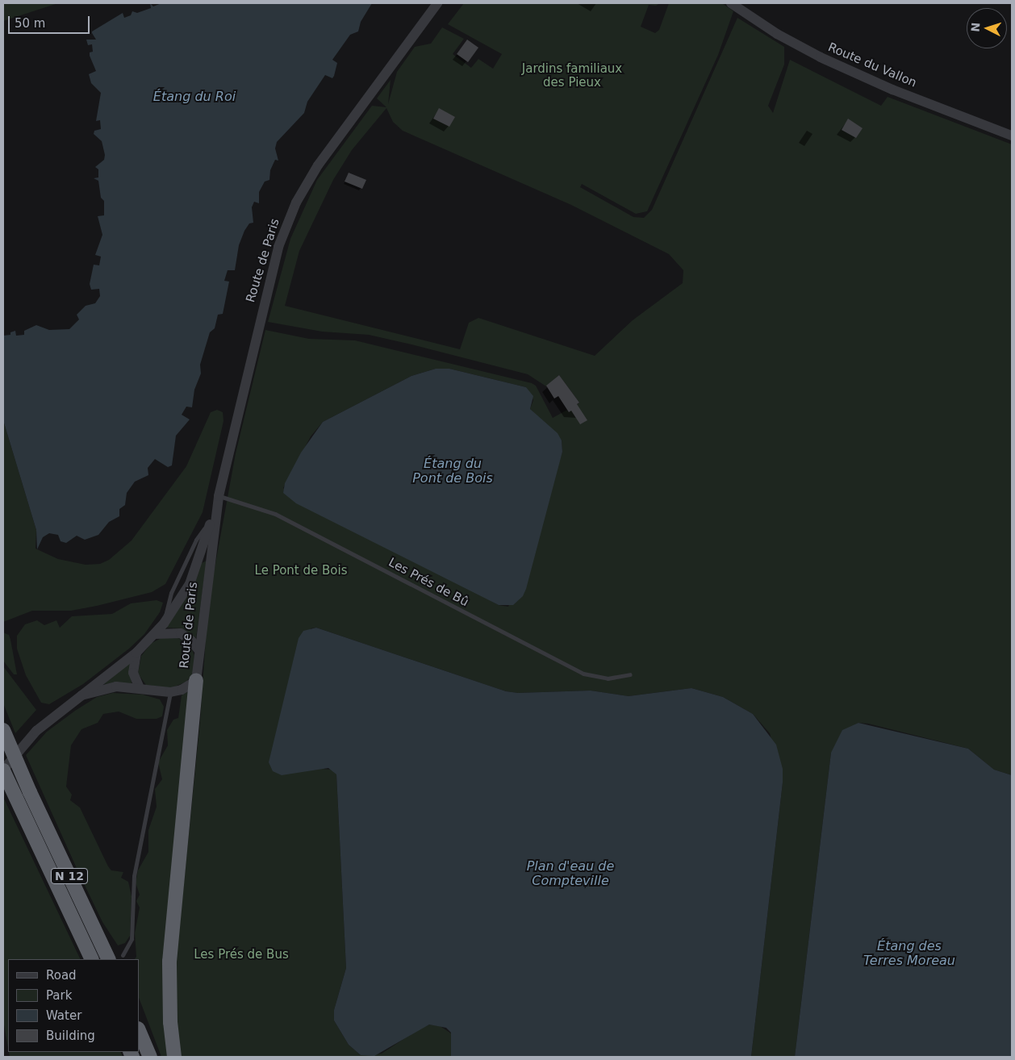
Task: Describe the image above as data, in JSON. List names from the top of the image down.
{
  "streets": {
    "highway": ["N 12"],
    "street": ["Route du Vallon", "Route de Paris"],
    "lane": ["Les Prés de Bû"]
  },
  "crossings": [
    ["Route de Paris", "Les Prés de Bû"]
  ],
  "water": [
    "Étang du Roi",
    "Étang du Pont de Bois",
    "Plan d'eau de Compteville",
    "Étang des Terres Moreau"
  ],
  "parks": ["Jardins familiaux des Pieux", "Le Pont de Bois", "Les Prés de Bus"],
  "legend": [
    "Road",
    "Park",
    "Water",
    "Building"
  ],
  "scale_bar": "50 m",
  "north": "left"
}
